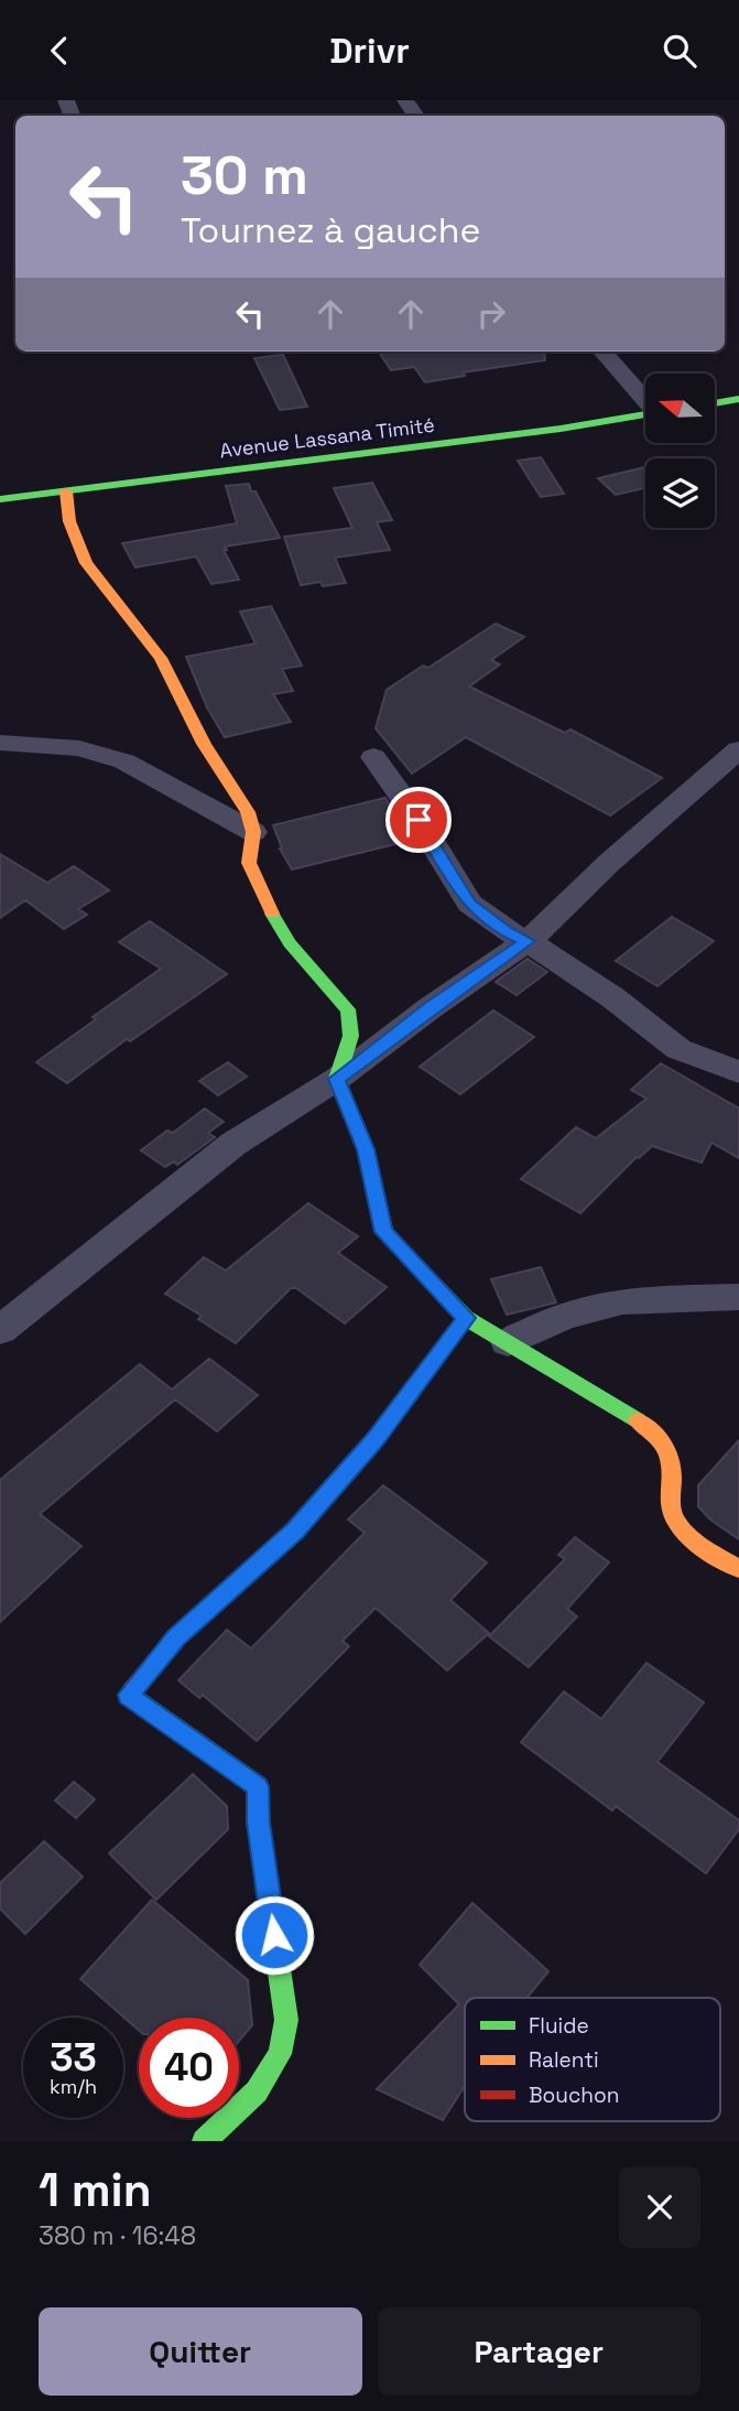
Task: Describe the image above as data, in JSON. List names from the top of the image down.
{
  "streets": {
    "street": ["Avenue Lassana Timité"]
  },
  "legend": ["Fluide", "Ralenti", "Bouchon"],
  "north": "left",
  "page": {
    "header": "Drivr",
    "turn": ["30 m", "Tournez à gauche"],
    "speed": "33 km/h",
    "limit": "40",
    "heading": ["1 min", "380 m · 16:48"],
    "buttons": ["Quitter", "Partager"]
  }
}
